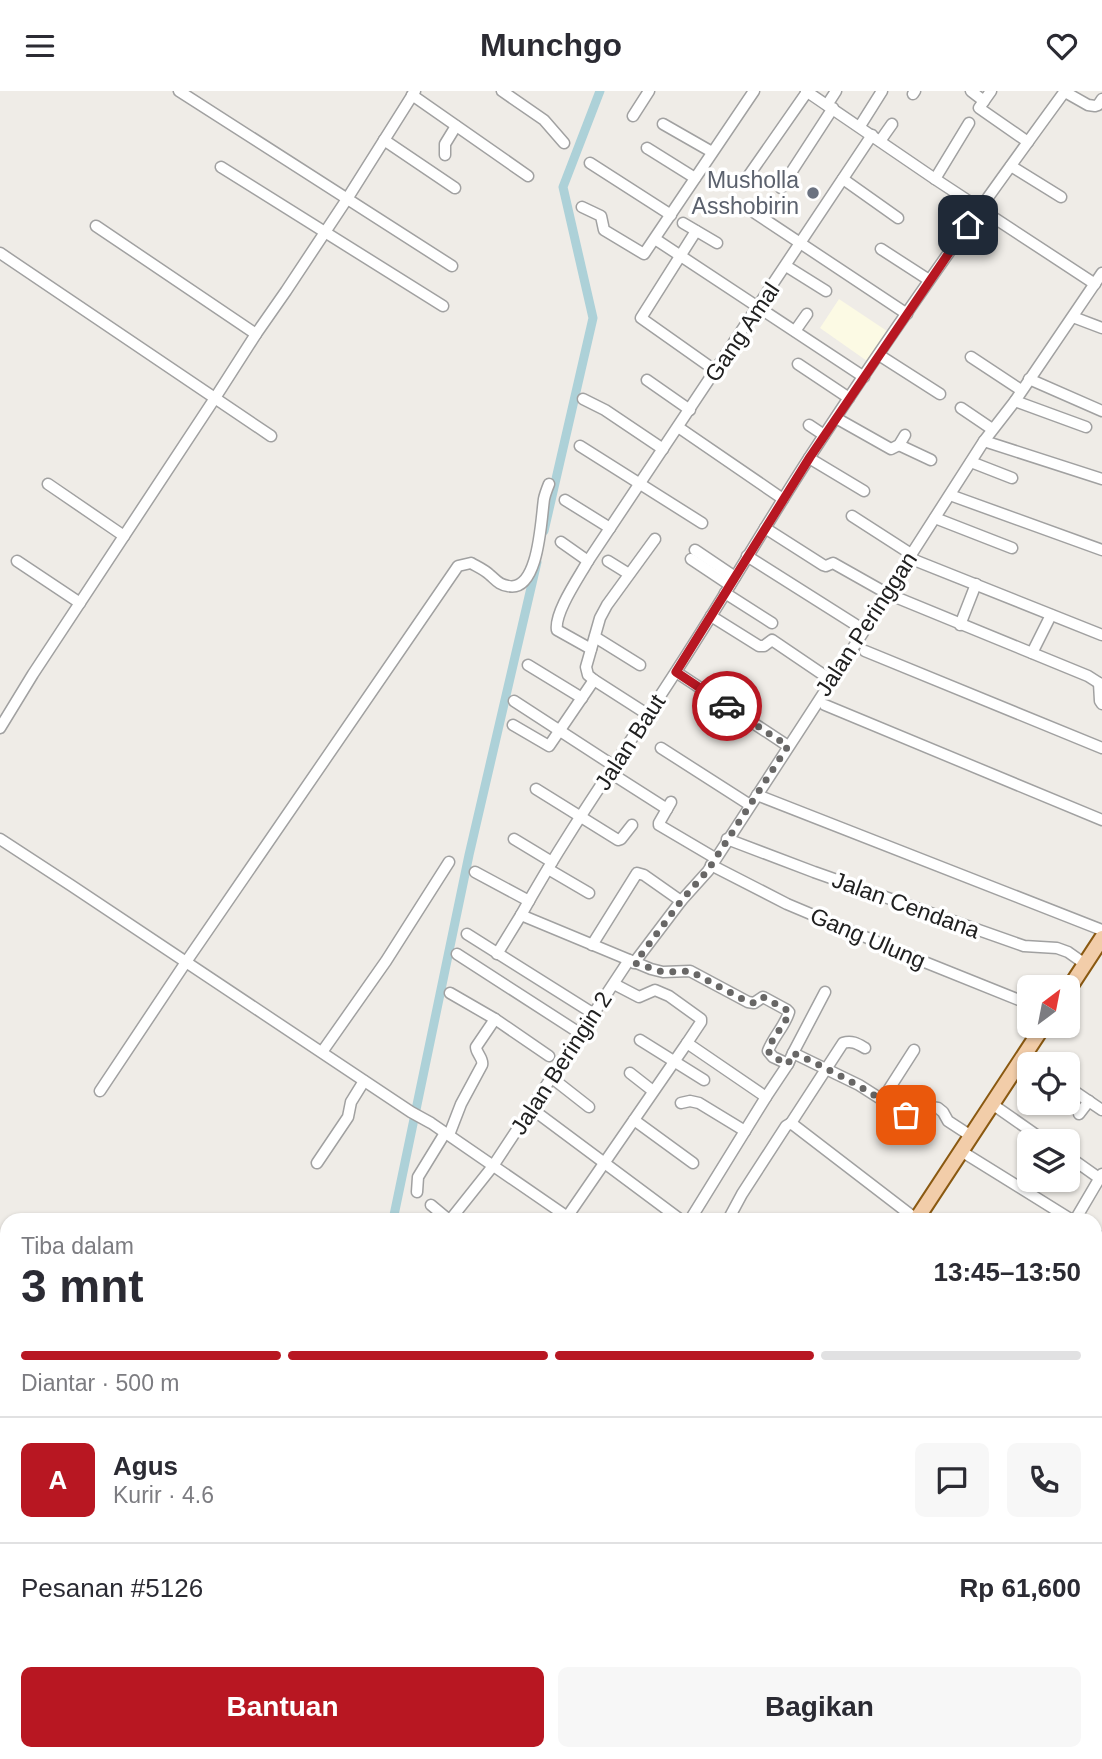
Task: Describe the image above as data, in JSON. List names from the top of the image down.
{
  "streets": {
    "street": [
      "Gang Amal",
      "Jalan Peringgan",
      "Jalan Baut",
      "Jalan Cendana",
      "Gang Ulung",
      "Jalan Beringin 2"
    ]
  },
  "crossings": [
    ["Jalan Peringgan", "Jalan Cendana"],
    ["Jalan Peringgan", "Gang Ulung"],
    ["Jalan Peringgan", "Jalan Beringin 2"],
    ["Jalan Baut", "Gang Ulung"]
  ],
  "places": ["Musholla Asshobirin"],
  "north": "top right",
  "page": {
    "header": "Munchgo",
    "heading": ["3 mnt", "Tiba dalam", "13:45–13:50"],
    "panel": [
      "Agus",
      "Kurir · 4.6",
      "Pesanan #5126",
      "Rp 61,600"
    ],
    "bar": "Diantar · 500 m",
    "round": "A",
    "buttons": ["Bantuan", "Bagikan"]
  }
}
